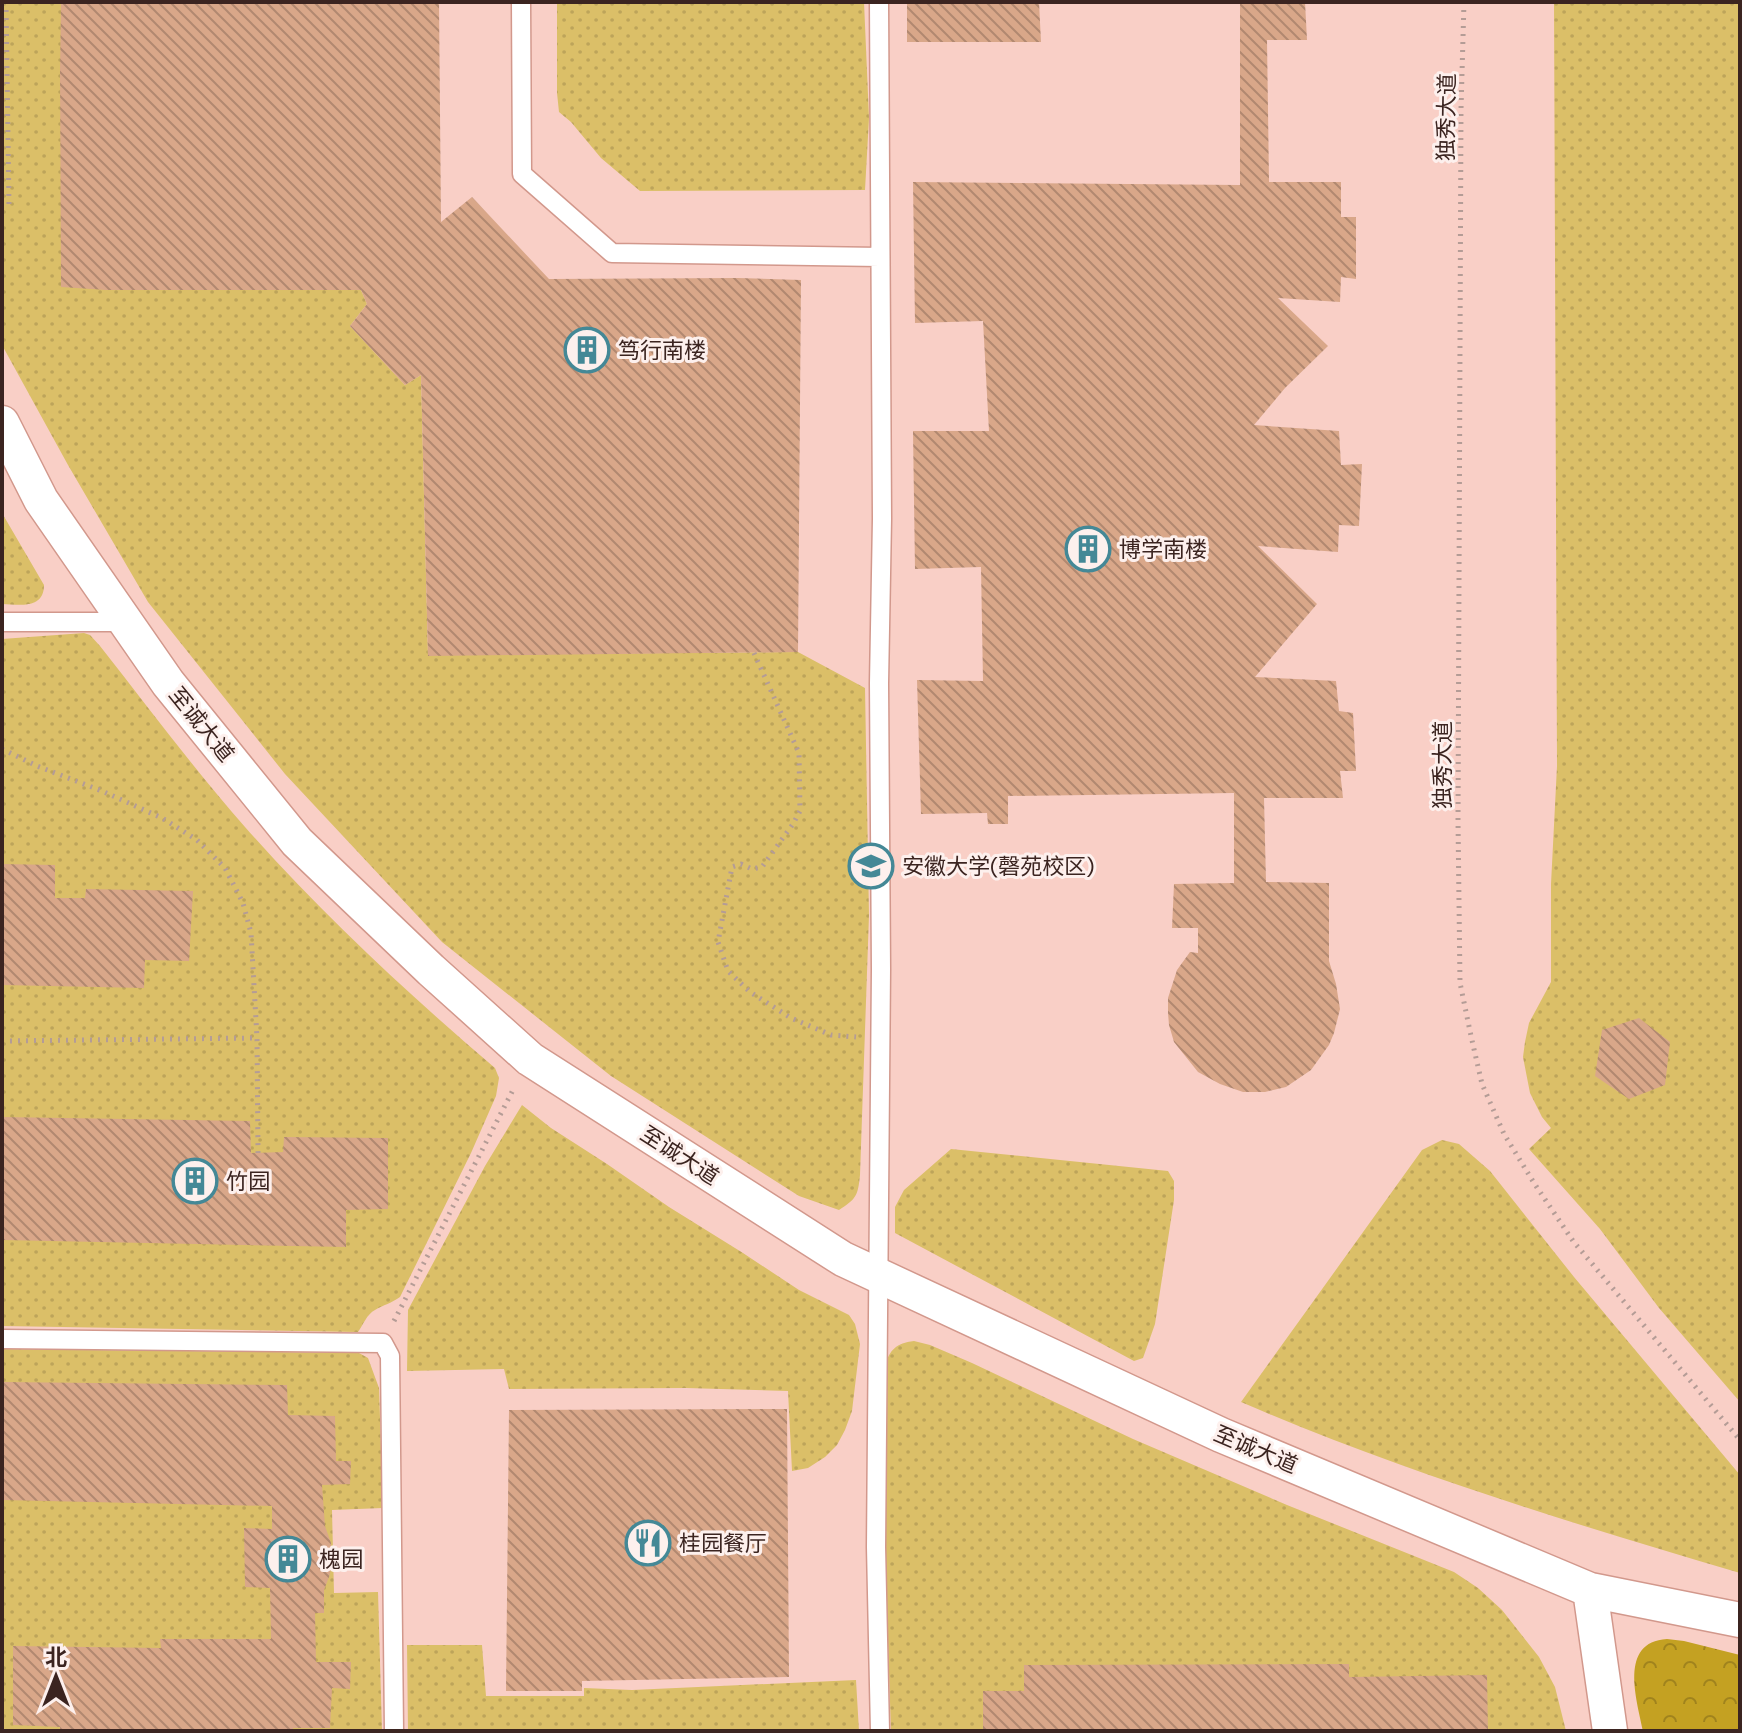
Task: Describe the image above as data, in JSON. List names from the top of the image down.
{
  "streets": {
    "street": ["至诚大道"],
    "path": ["独秀大道"]
  },
  "places": {
    "building": [
      "笃行南楼",
      "博学南楼",
      "竹园",
      "槐园"
    ],
    "school or university": ["安徽大学(磬苑校区)"],
    "restaurant": ["桂园餐厅"]
  },
  "north": "top"
}
